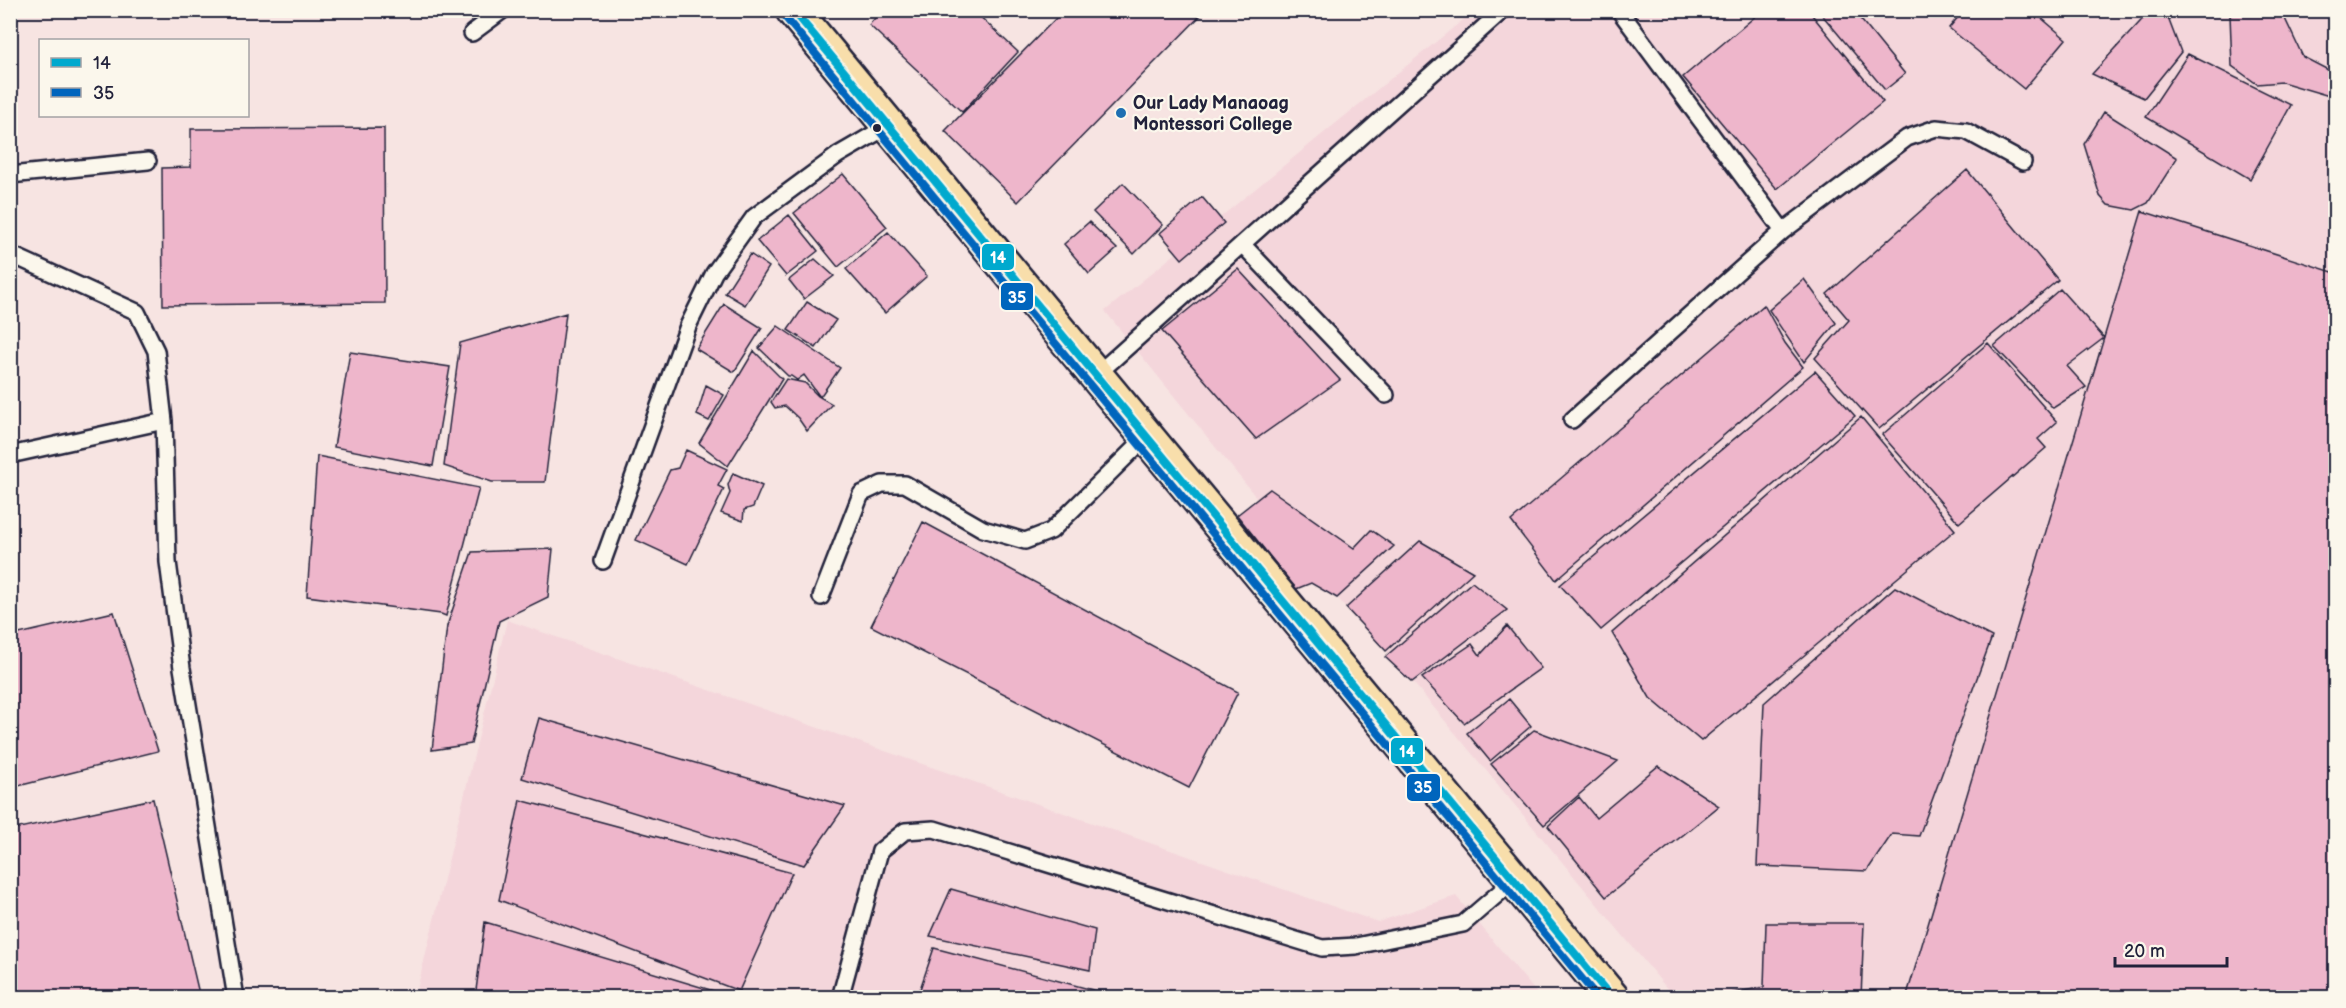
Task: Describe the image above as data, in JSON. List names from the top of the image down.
{
  "places": ["Our Lady Manaoag Montessori College"],
  "lines": ["transit line 14", "transit line 35"],
  "legend": ["14", "35"],
  "scale_bar": "20 m"
}
